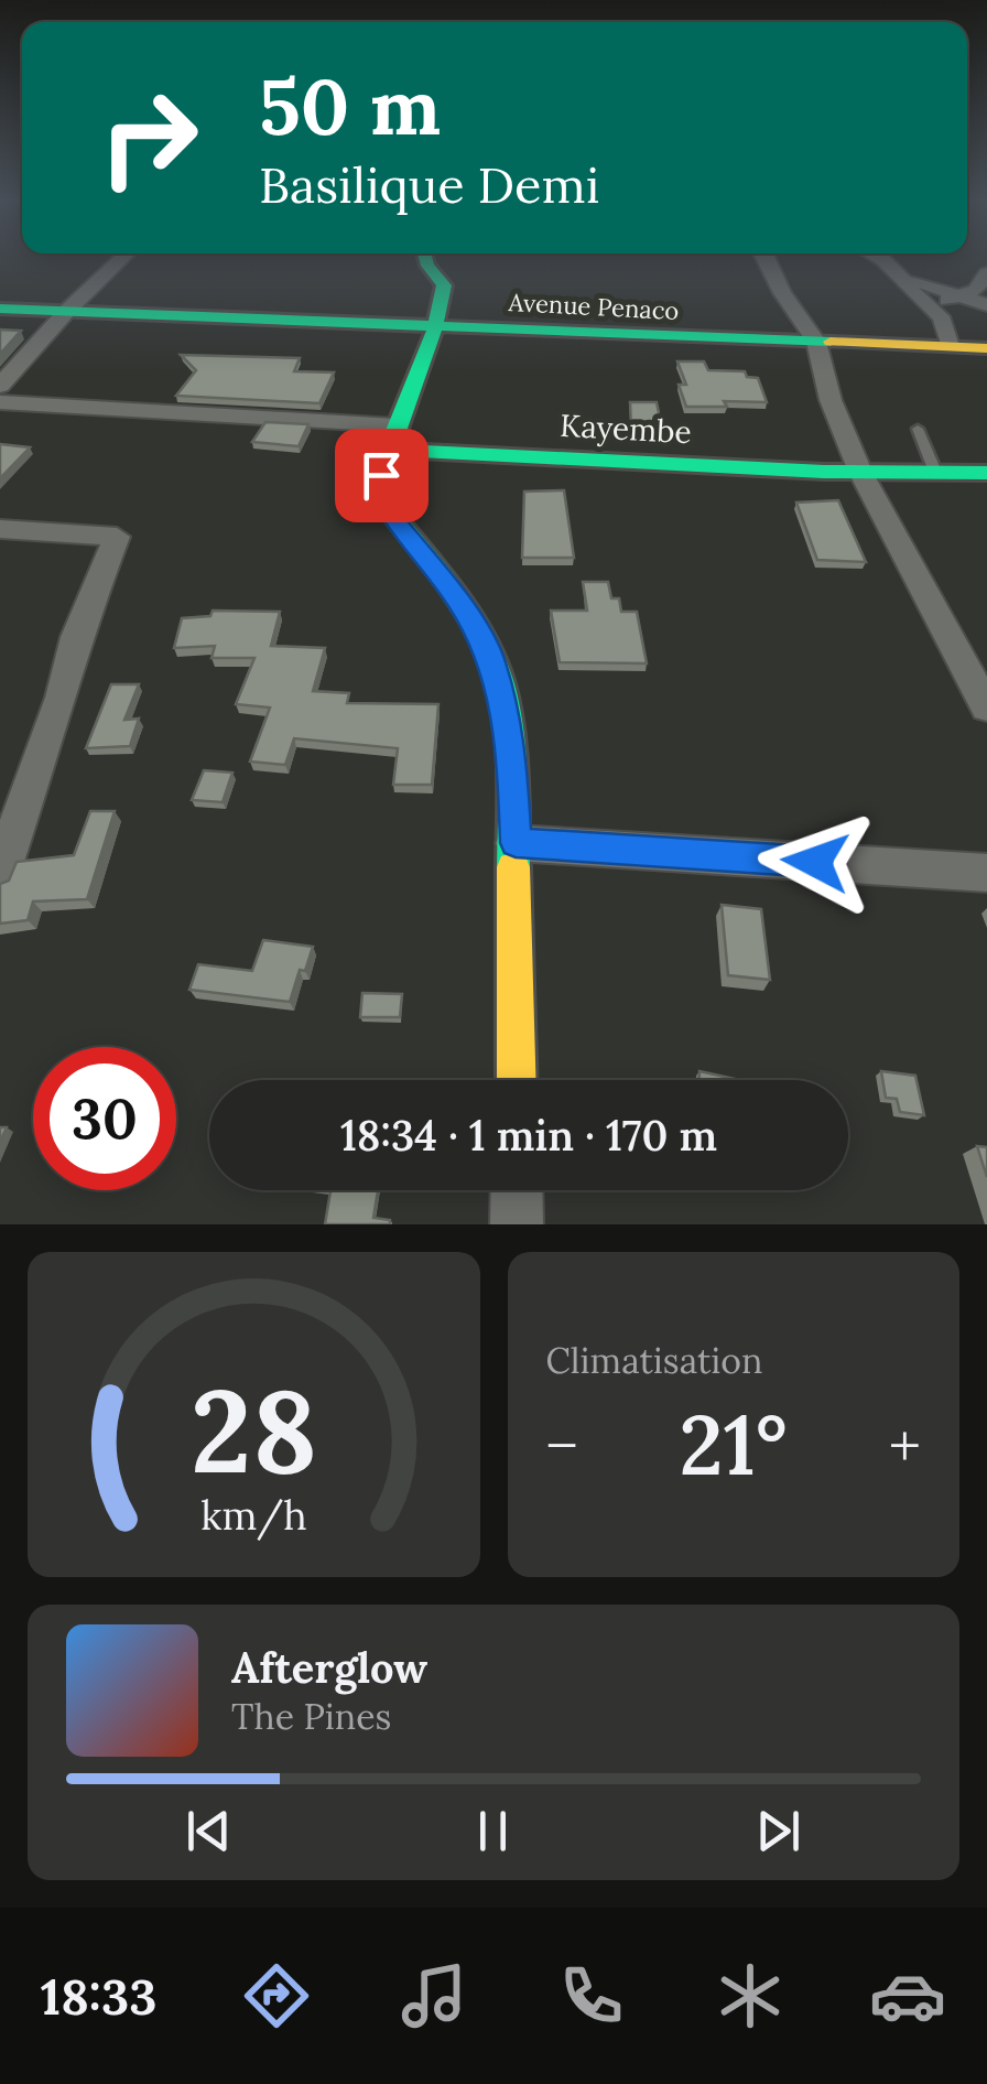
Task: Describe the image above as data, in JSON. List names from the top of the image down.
{
  "streets": {
    "street": ["Avenue Penaco", "Kayembe"]
  },
  "page": {
    "turn": ["50 m", "Basilique Demi"],
    "limit": "30",
    "trip": "18:34 · 1 min · 170 m",
    "tile": "Climatisation",
    "heat": ["−", "21°", "+"],
    "song": ["Afterglow", "The Pines"],
    "tabs": "18:33",
    "gauge": ["28", "km/h"]
  }
}
